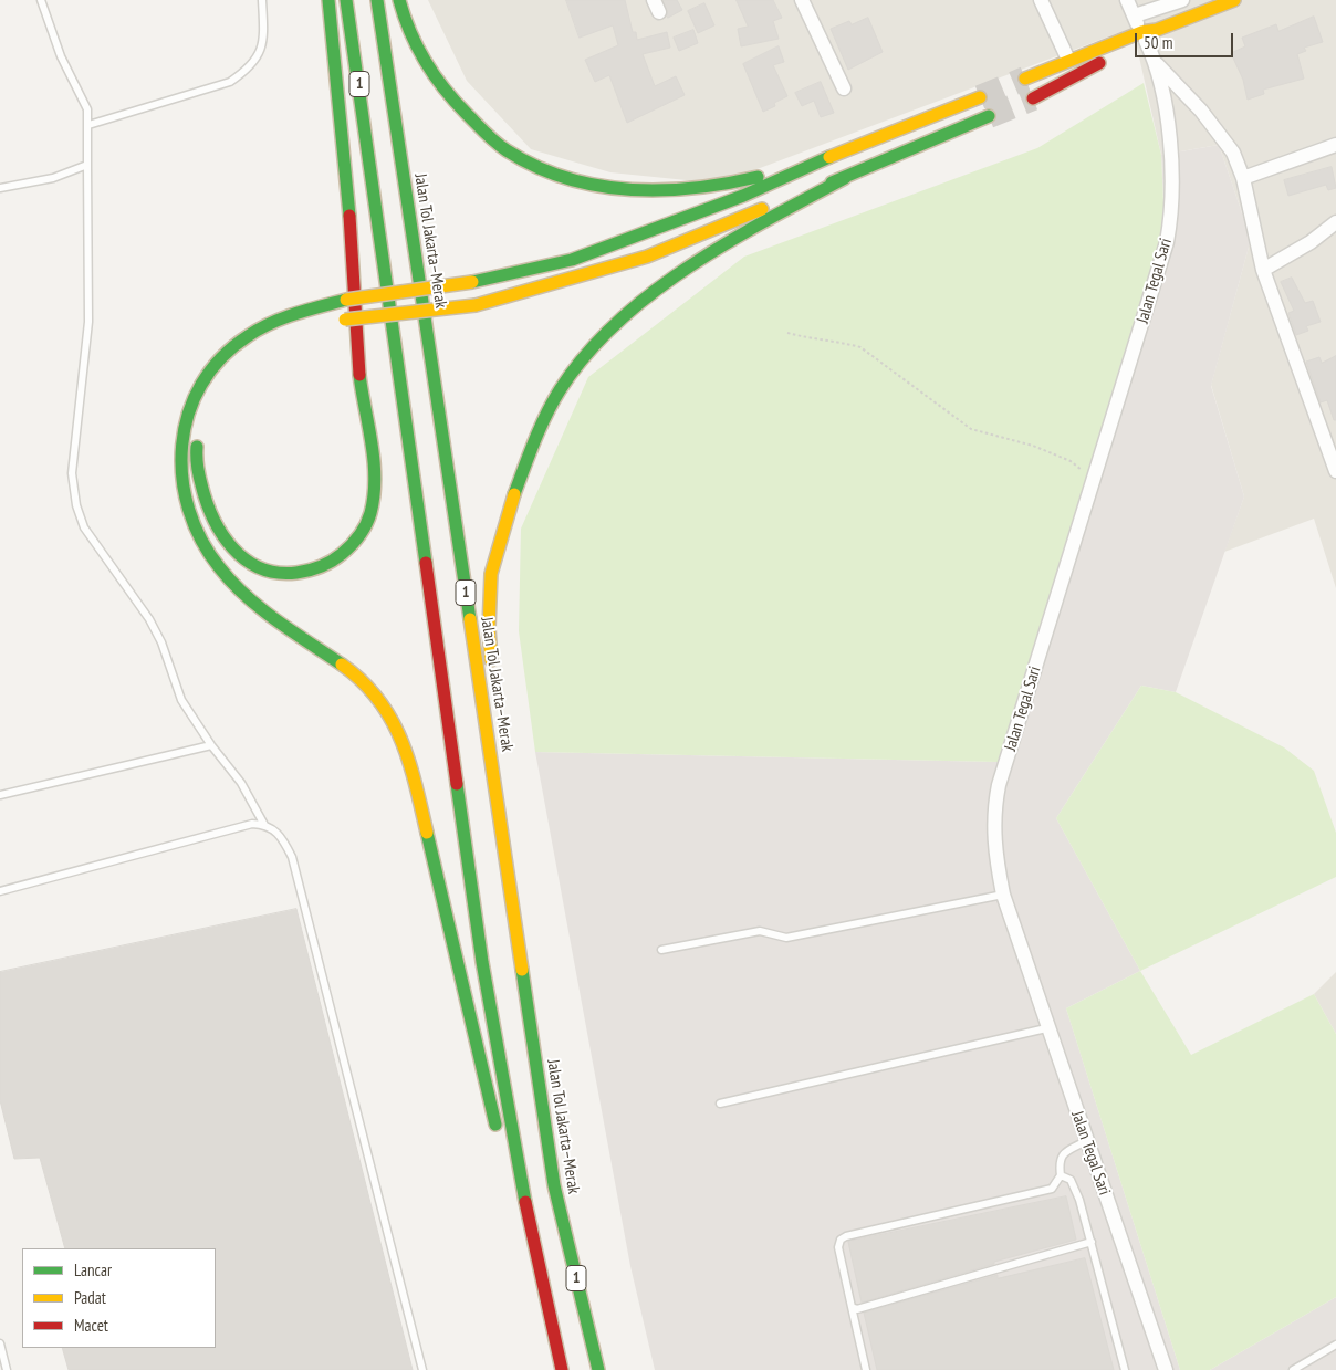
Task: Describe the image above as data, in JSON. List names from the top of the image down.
{
  "streets": {
    "highway": ["1", "Jalan Tol Jakarta–Merak"],
    "street": ["Jalan Tegal Sari"]
  },
  "legend": ["Lancar", "Padat", "Macet"],
  "scale_bar": "50 m"
}
